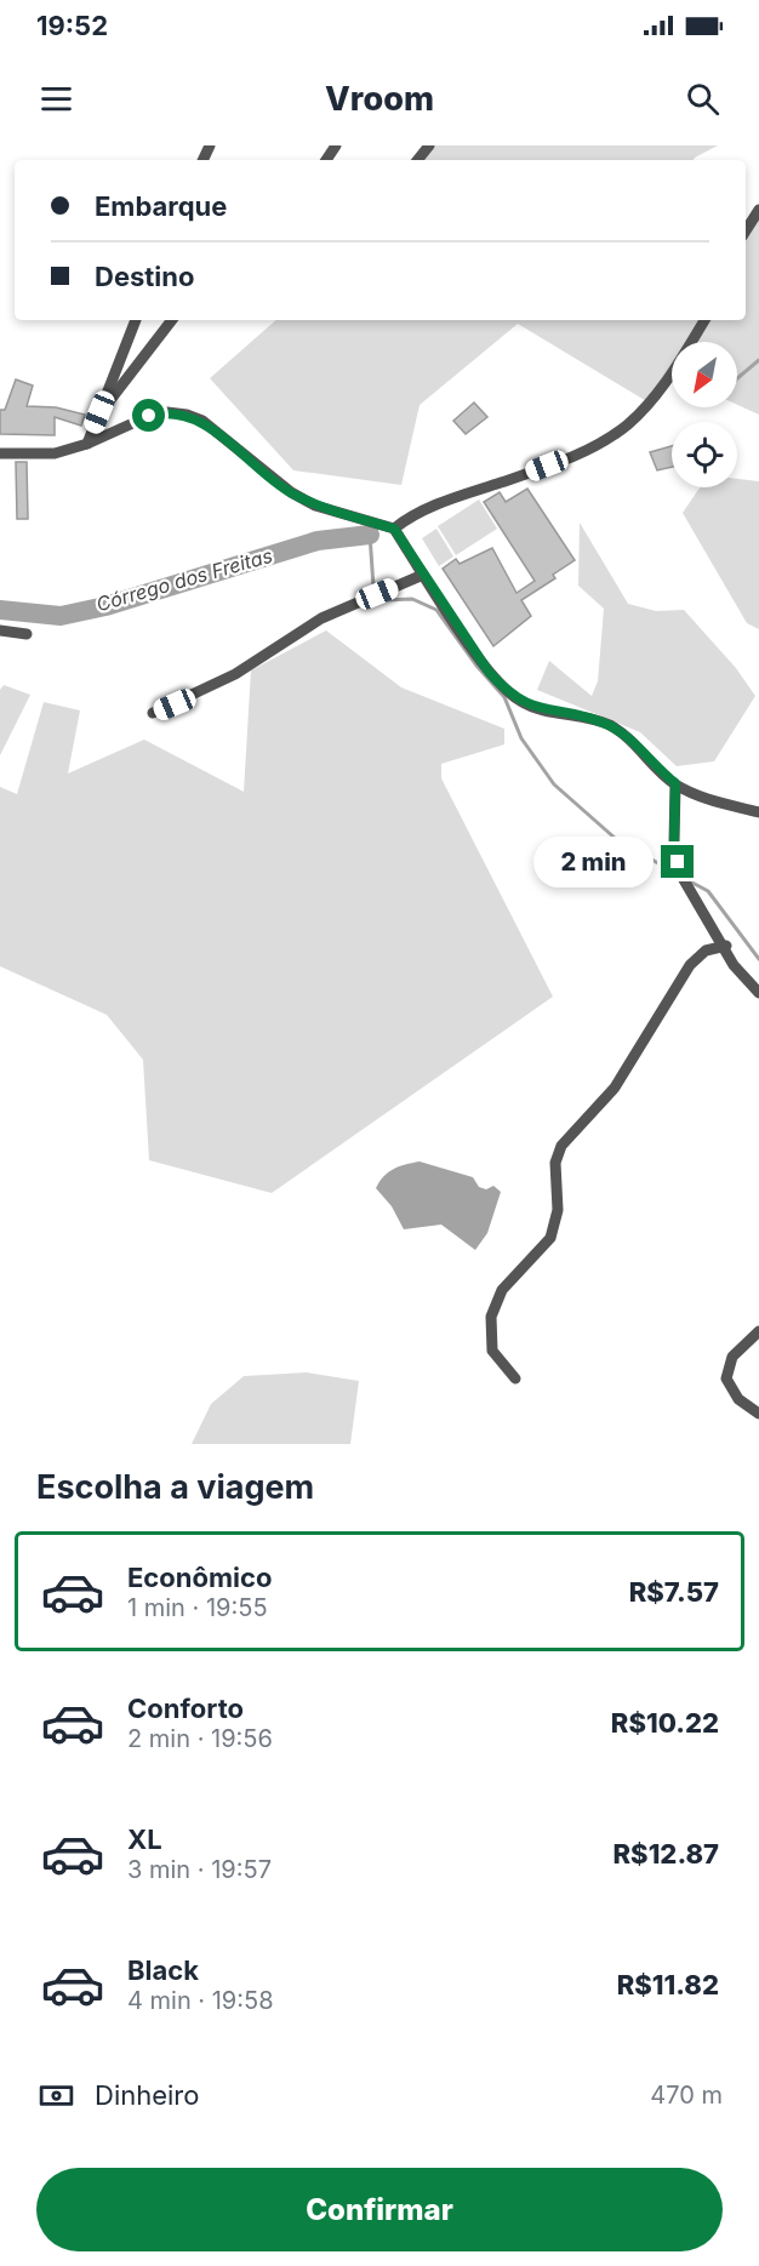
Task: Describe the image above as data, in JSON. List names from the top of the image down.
{
  "water": ["Córrego dos Freitas"],
  "north": "bottom left",
  "page": {
    "status": "19:52",
    "header": "Vroom",
    "banner": ["Embarque", "Destino"],
    "bubble": "2 min",
    "heading": "Escolha a viagem",
    "list": [
      {
        "name": "Econômico",
        "note": "1 min · 19:55",
        "value": "R$7.57"
      },
      {
        "name": "Conforto",
        "note": "2 min · 19:56",
        "value": "R$10.22"
      },
      {
        "name": "XL",
        "note": "3 min · 19:57",
        "value": "R$12.87"
      },
      {
        "name": "Black",
        "note": "4 min · 19:58",
        "value": "R$11.82"
      }
    ],
    "pay": ["Dinheiro", "470 m"],
    "buttons": "Confirmar"
  }
}
